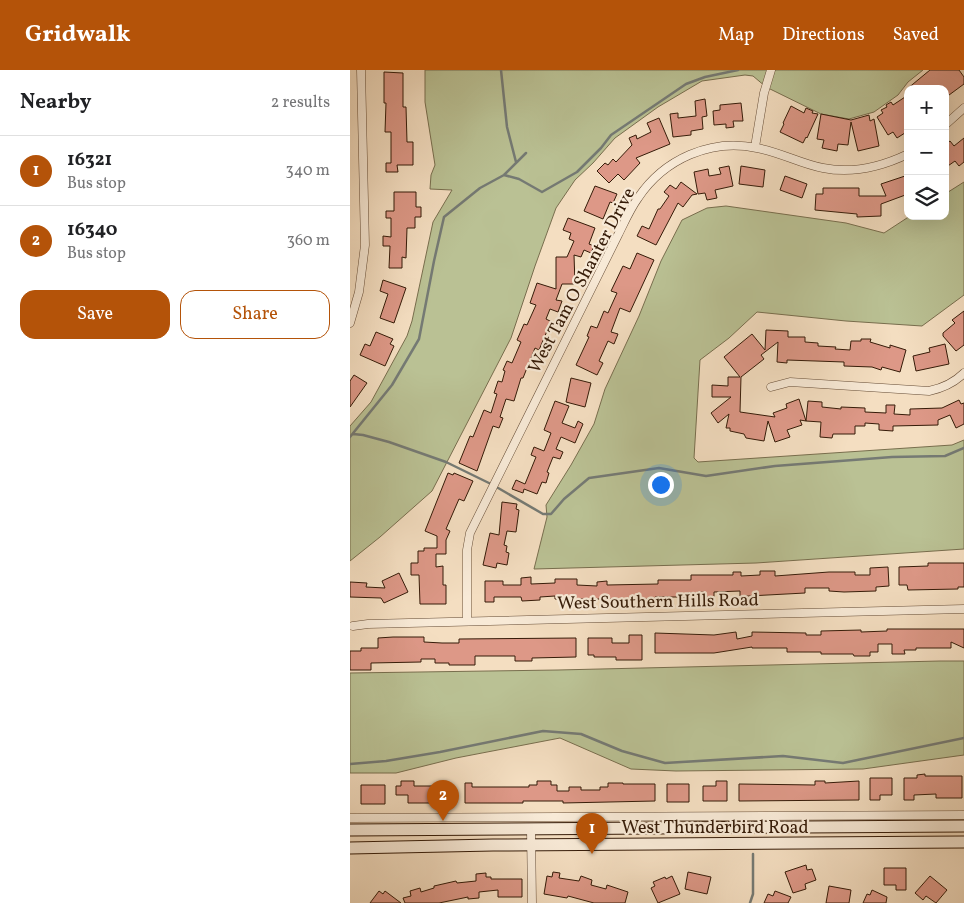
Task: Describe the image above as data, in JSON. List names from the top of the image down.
{
  "streets": {
    "main road": ["West Thunderbird Road"],
    "street": ["West Tam O Shanter Drive", "West Southern Hills Road"]
  },
  "crossings": [
    ["West Tam O Shanter Drive", "West Southern Hills Road"]
  ],
  "page": {
    "header": "Gridwalk",
    "nav": ["Map", "Directions", "Saved"],
    "heading": ["Nearby", "2 results"],
    "map_buttons": ["+", "−"],
    "list": [
      {
        "mark": "1",
        "name": "16321",
        "note": "Bus stop",
        "value": "340 m"
      },
      {
        "mark": "2",
        "name": "16340",
        "note": "Bus stop",
        "value": "360 m"
      }
    ],
    "buttons": ["Save", "Share"],
    "pins": ["2", "1"]
  }
}
